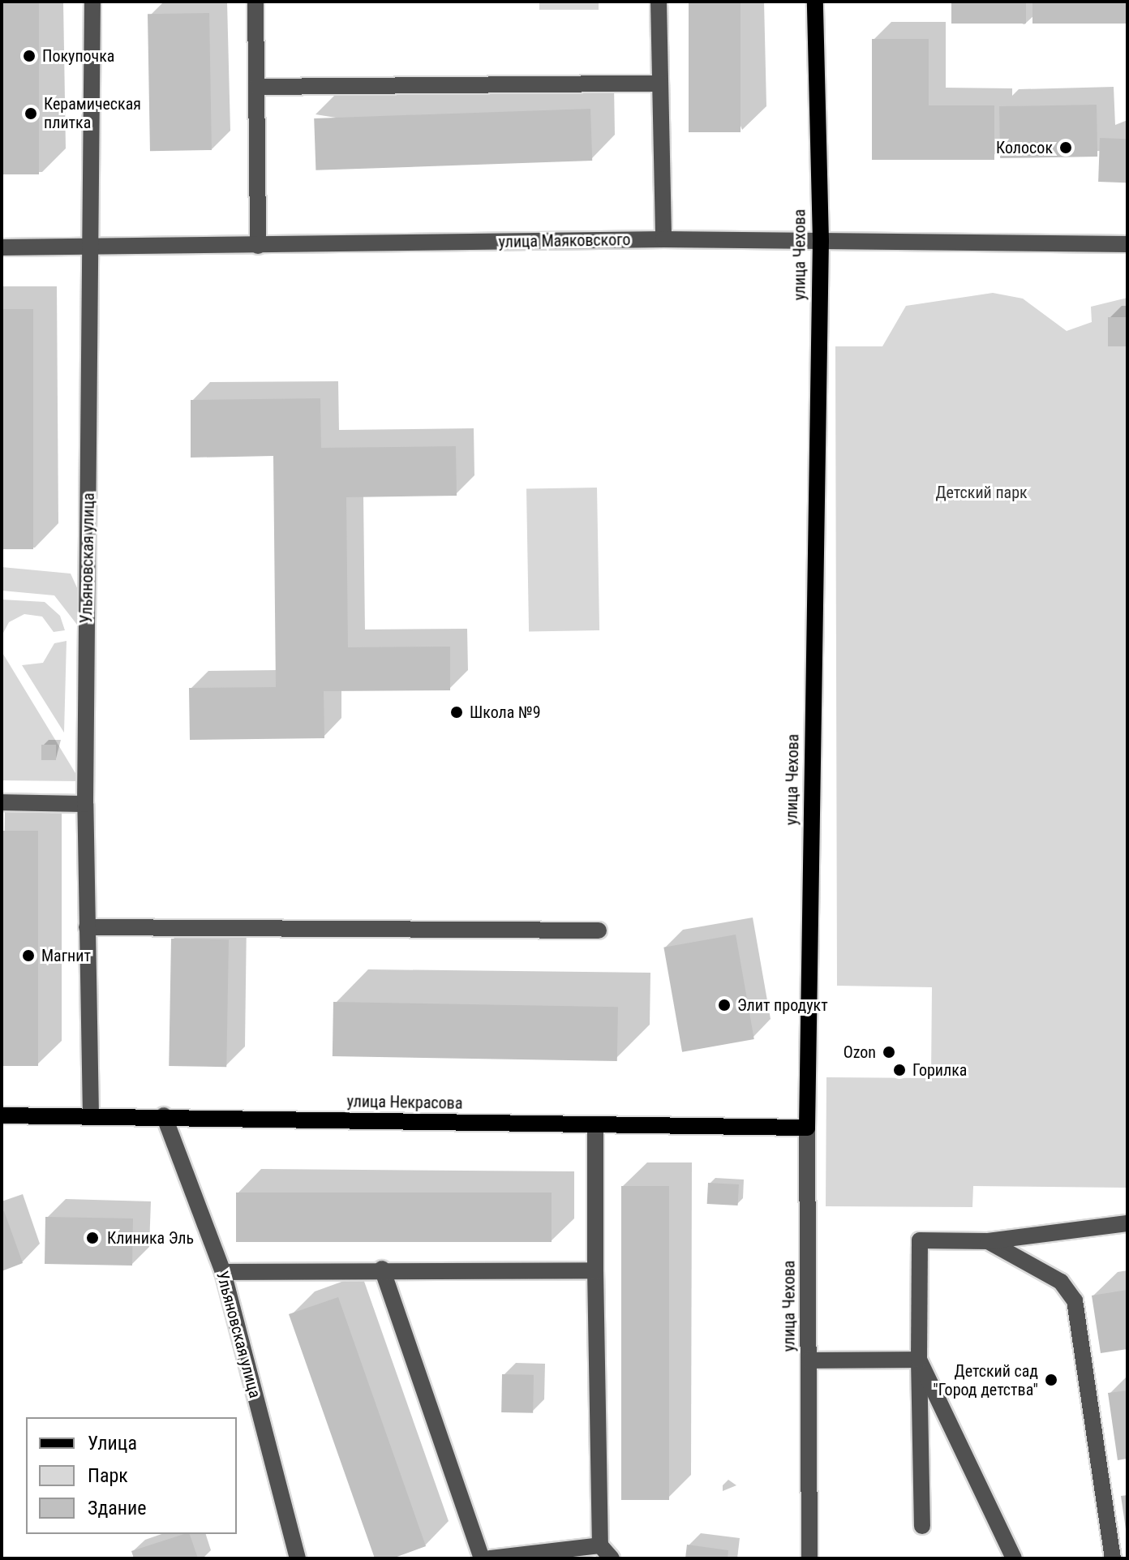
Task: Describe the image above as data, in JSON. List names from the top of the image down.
{
  "streets": {
    "main road": ["улица Чехова", "улица Некрасова"],
    "street": ["улица Маяковского", "Ульяновская улица"]
  },
  "crossings": [
    ["улица Маяковского", "улица Чехова"],
    ["улица Маяковского", "Ульяновская улица"],
    ["улица Чехова", "улица Некрасова"],
    ["Ульяновская улица", "улица Некрасова"]
  ],
  "parks": ["Детский парк"],
  "places": [
    "Покупочка",
    "Керамическая плитка",
    "Колосок",
    "Школа №9",
    "Магнит",
    "Элит продукт",
    "Ozon",
    "Горилка",
    "Клиника Эль",
    "Детский сад \"Город детства\""
  ],
  "legend": ["Улица", "Парк", "Здание"]
}
